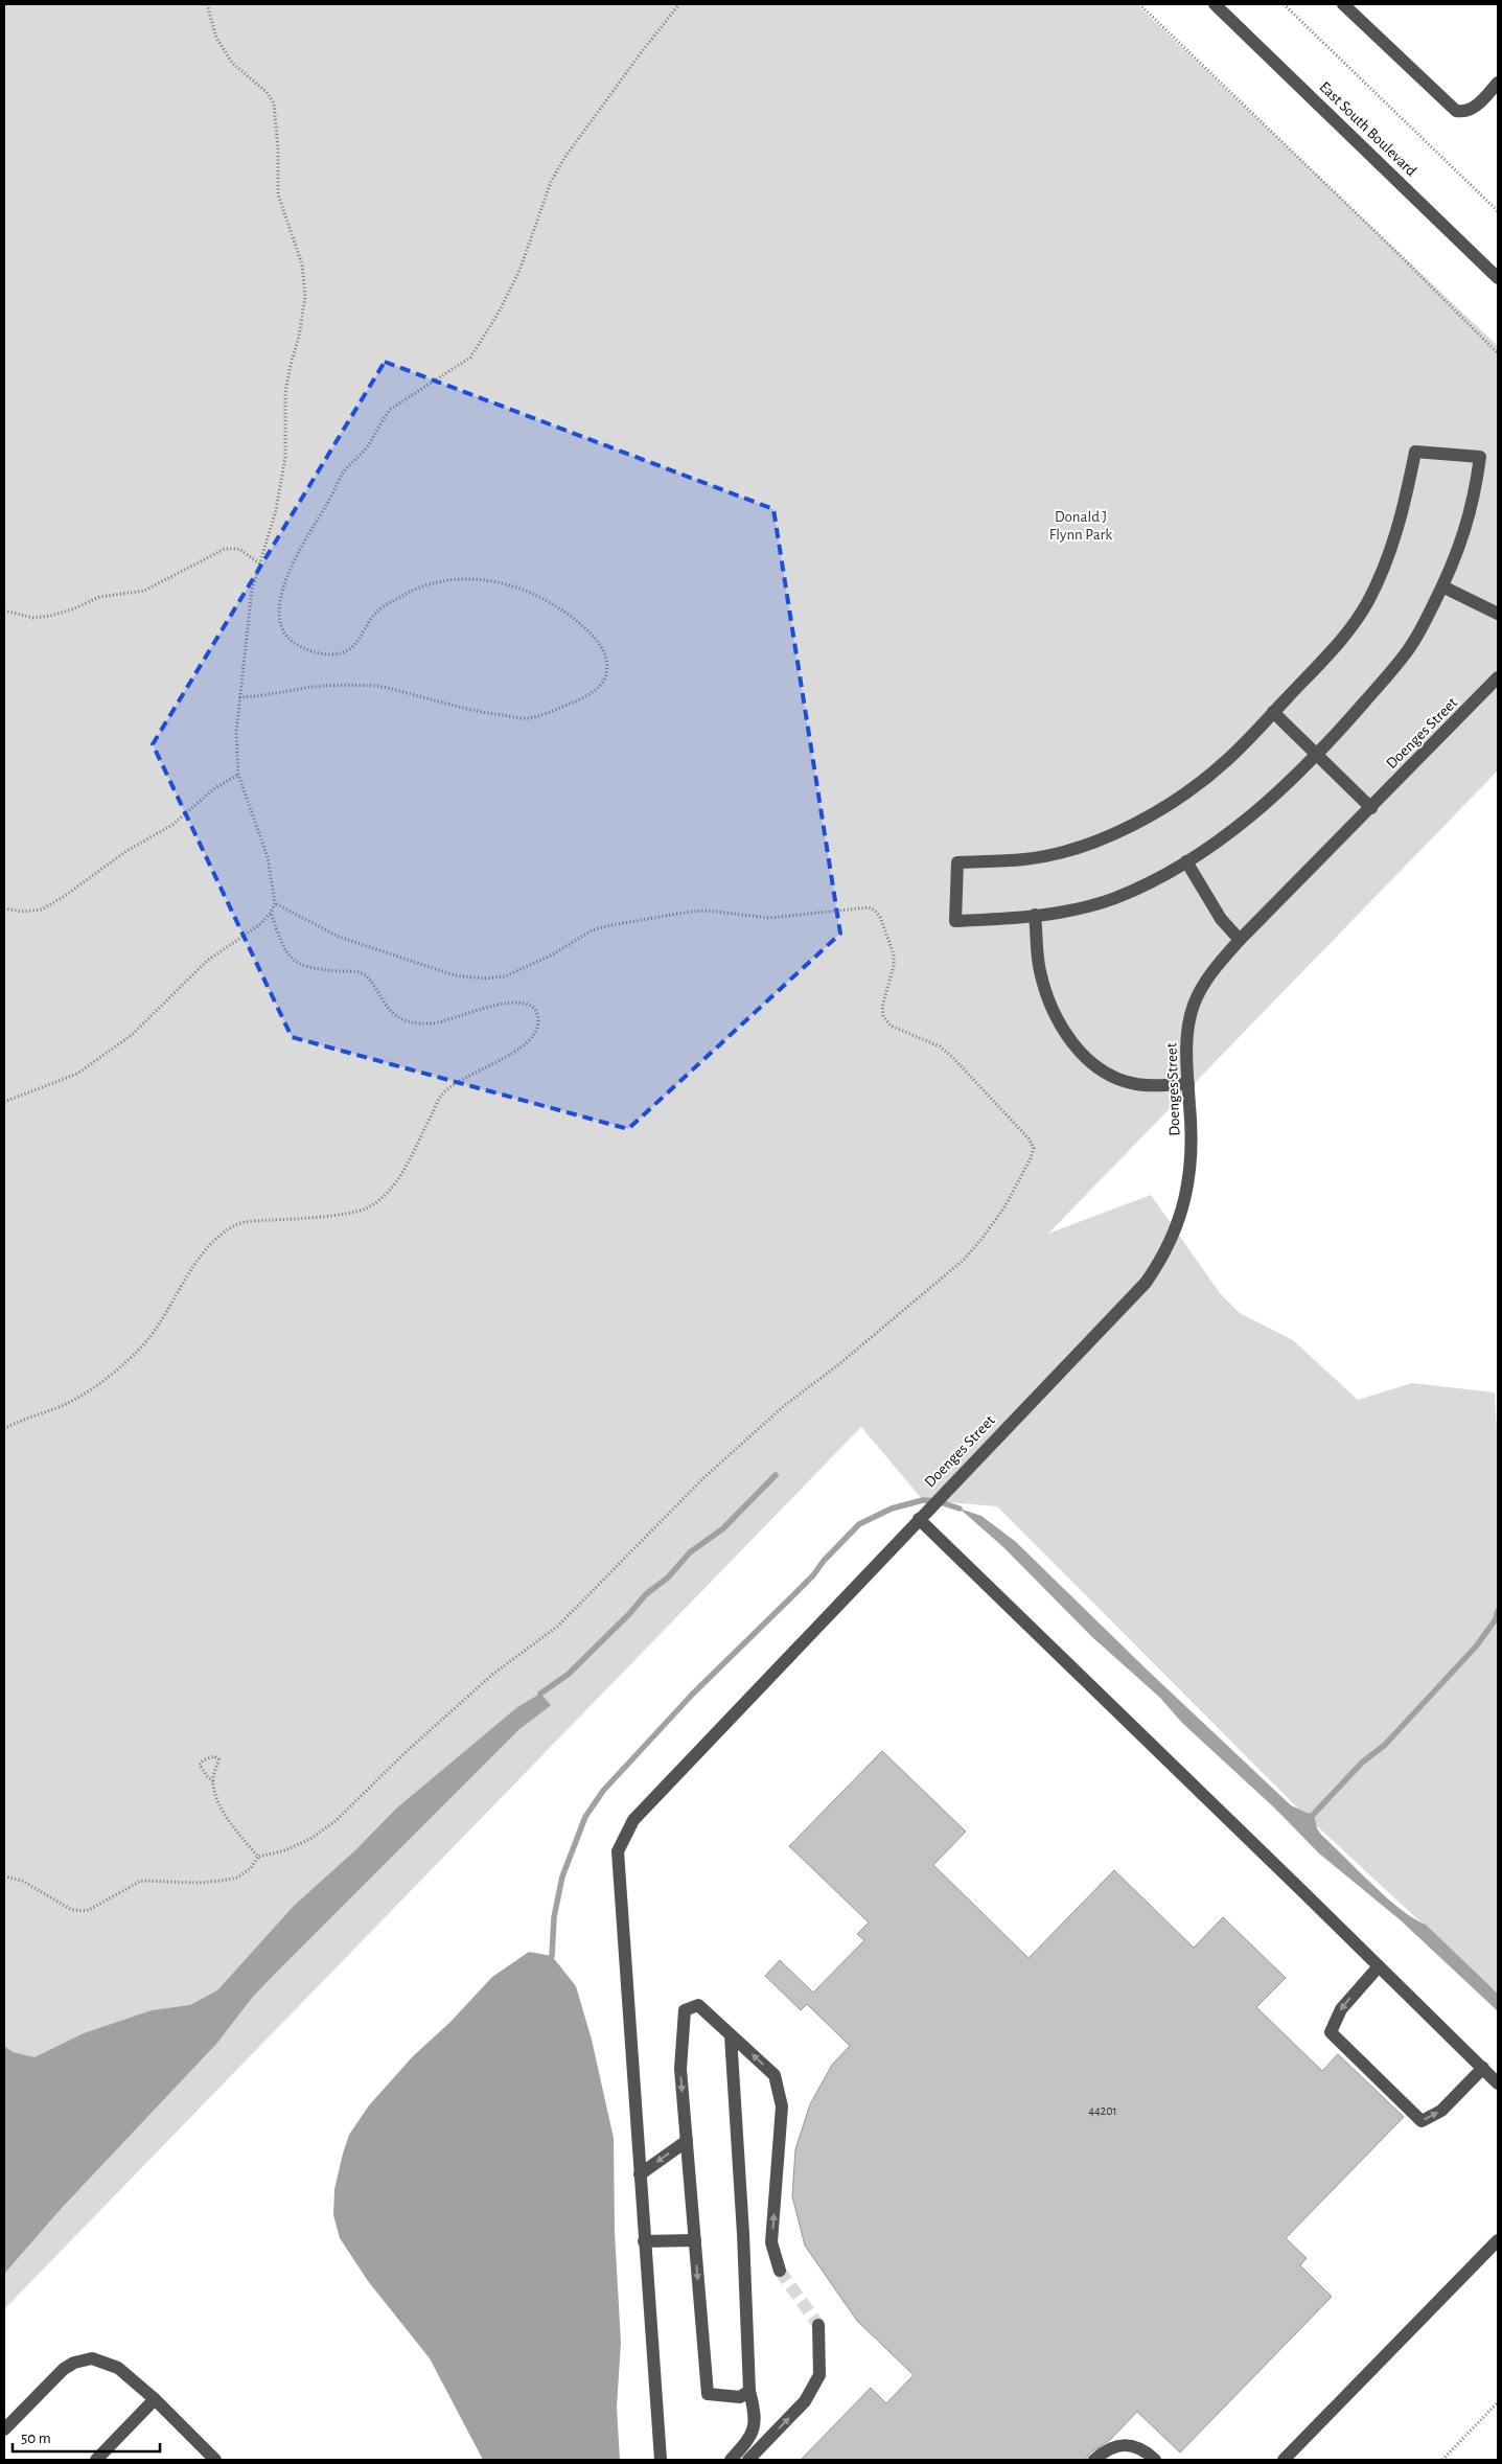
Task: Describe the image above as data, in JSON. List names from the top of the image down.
{
  "streets": {
    "street": ["East South Boulevard", "Doenges Street"]
  },
  "parks": ["Donald J Flynn Park"],
  "house_numbers": ["44201"],
  "scale_bar": "50 m"
}
